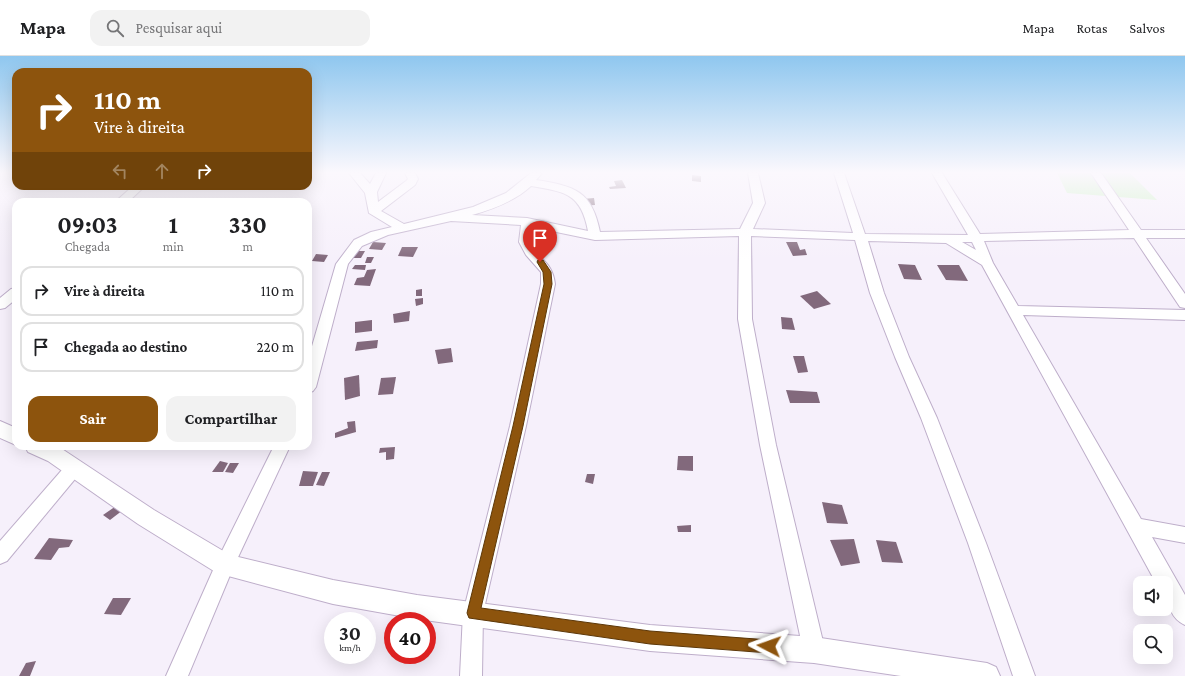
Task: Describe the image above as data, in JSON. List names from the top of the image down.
{
  "page": {
    "header": "Mapa",
    "search": "Pesquisar aqui",
    "nav": ["Mapa", "Rotas", "Salvos"],
    "turn": ["110 m", "Vire à direita"],
    "eta": [
      "09:03",
      "Chegada",
      "1",
      "min",
      "330",
      "m"
    ],
    "list": [
      {
        "name": "Vire à direita",
        "value": "110 m"
      },
      {
        "name": "Chegada ao destino",
        "value": "220 m"
      }
    ],
    "buttons": ["Sair", "Compartilhar"],
    "speed": "30 km/h",
    "limit": "40"
  }
}
